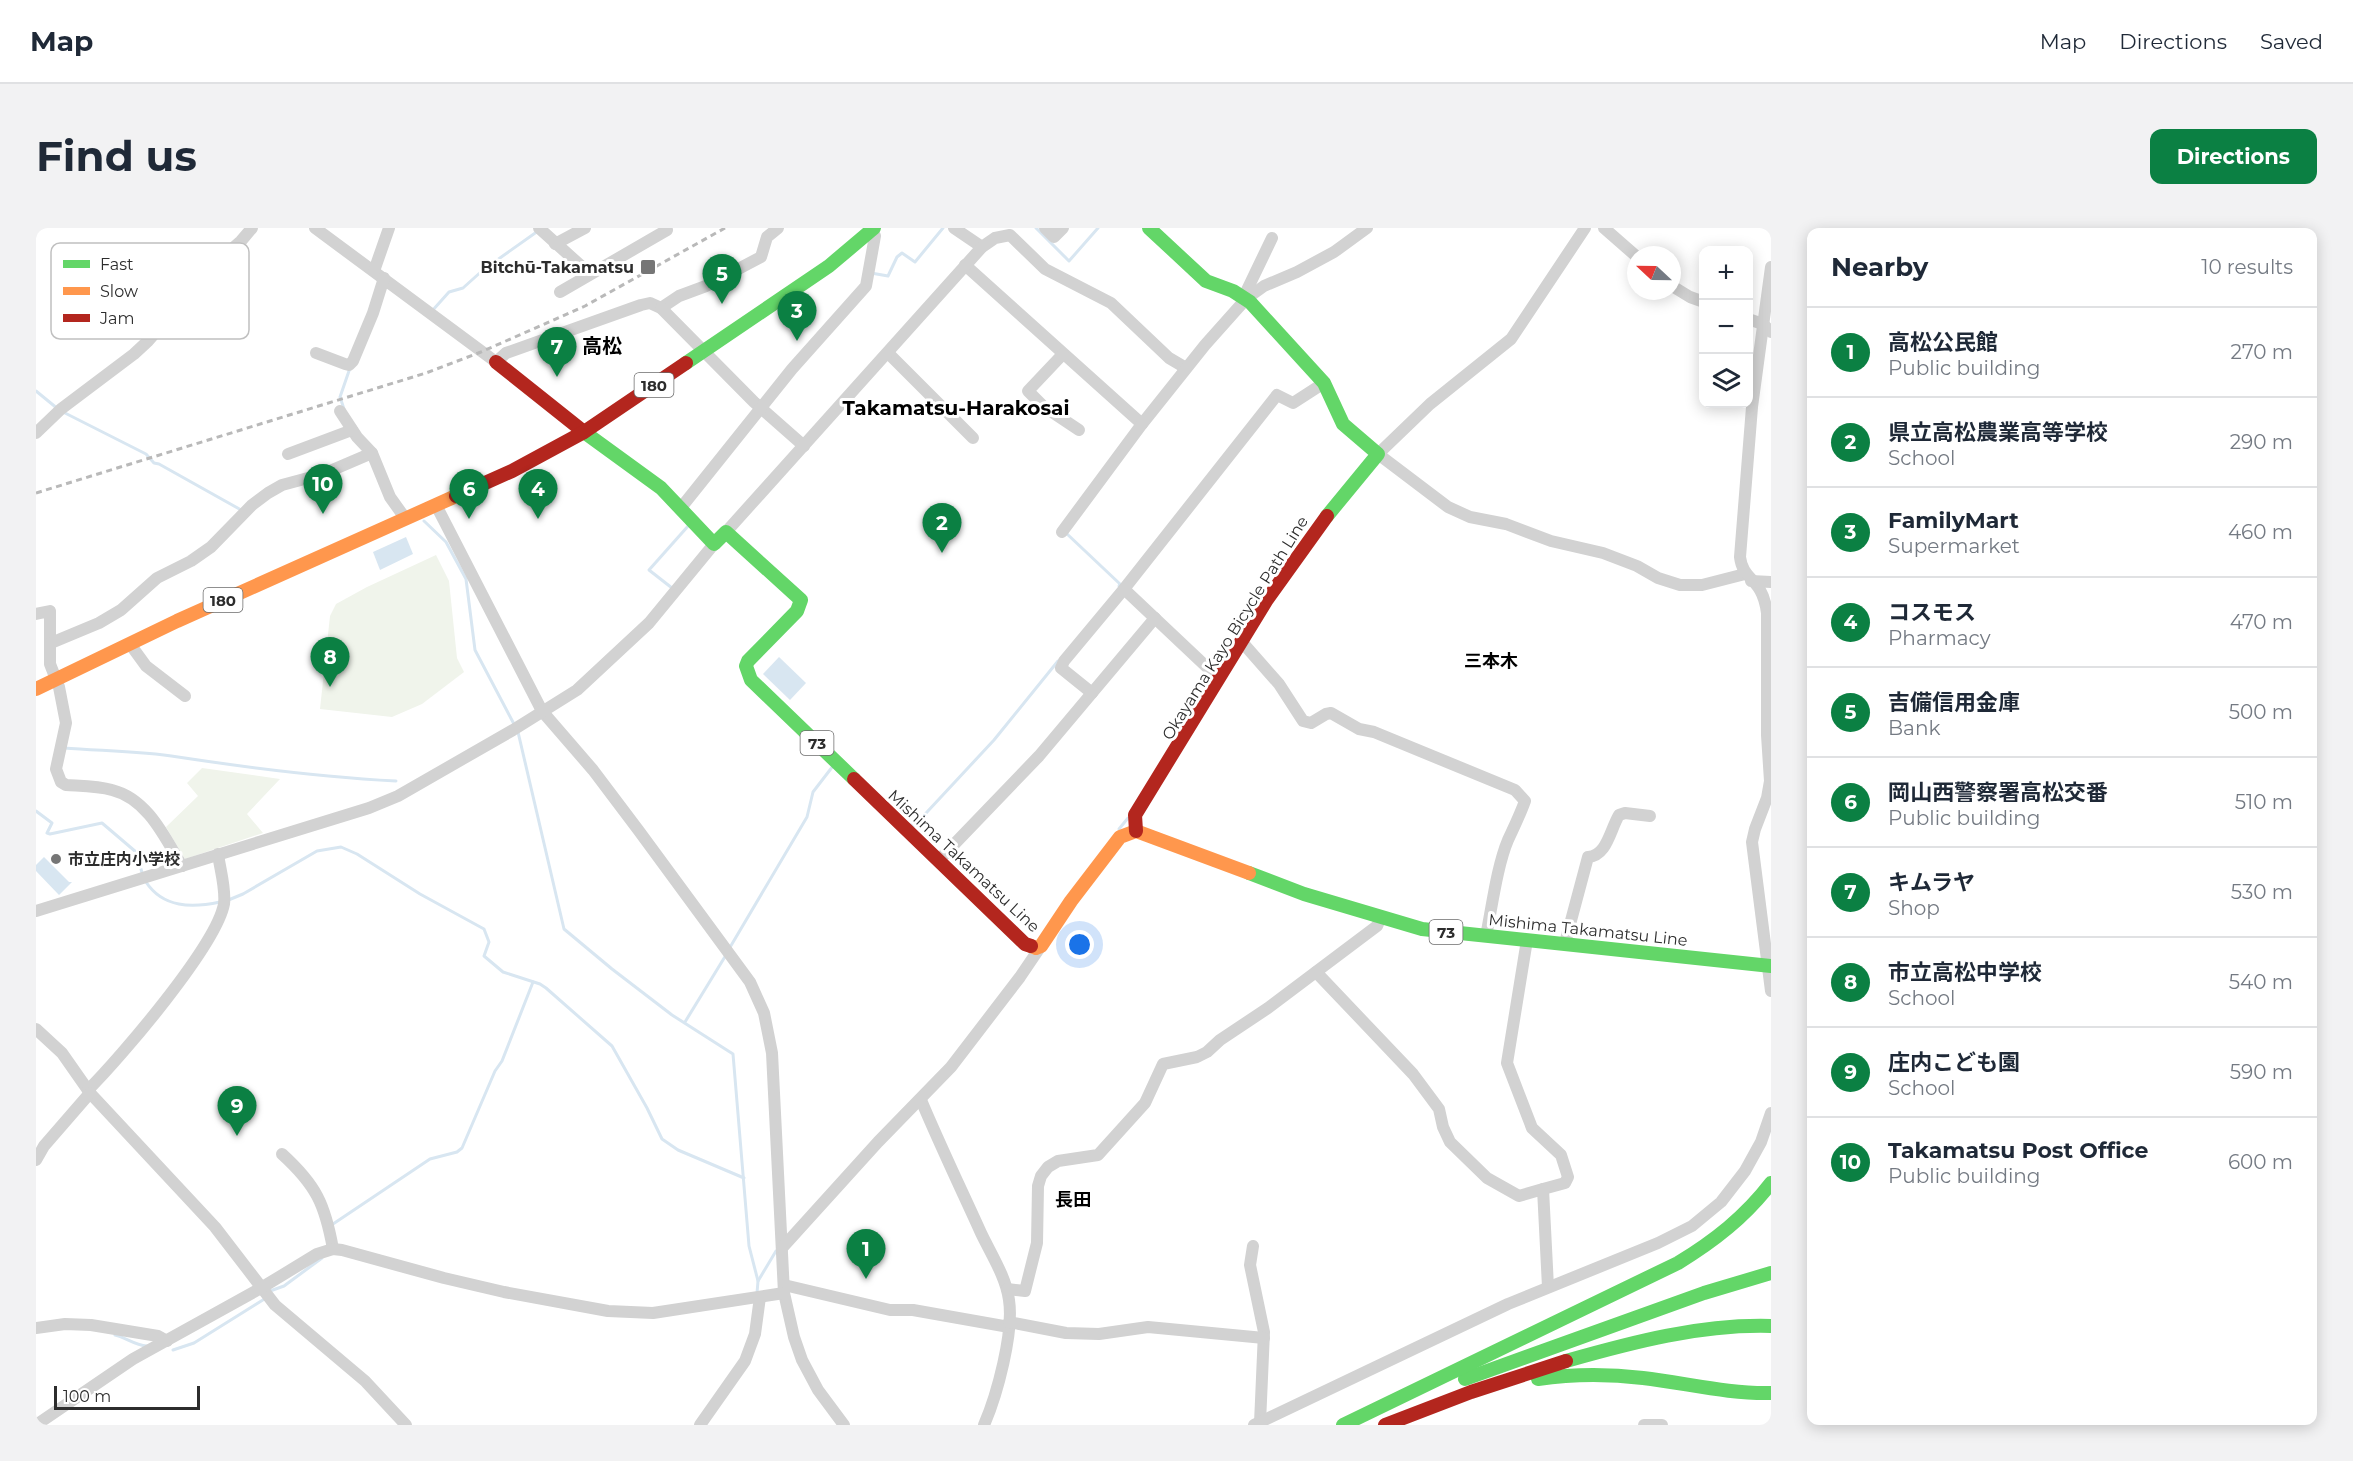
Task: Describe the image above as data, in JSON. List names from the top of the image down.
{
  "streets": {
    "main road": [
      "180",
      "Okayama Kayo Bicycle Path Line",
      "73",
      "Mishima Takamatsu Line"
    ]
  },
  "crossings": [
    ["Okayama Kayo Bicycle Path Line", "Mishima Takamatsu Line"]
  ],
  "districts": [
    "高松",
    "Takamatsu-Harakosai",
    "三本木",
    "長田"
  ],
  "places": {
    "transit": ["Bitchū-Takamatsu"],
    "other": ["市立庄内小学校"]
  },
  "legend": ["Fast", "Slow", "Jam"],
  "scale_bar": "100 m",
  "north": "left",
  "page": {
    "header": "Map",
    "nav": ["Map", "Directions", "Saved"],
    "buttons": "Directions",
    "title": "Find us",
    "heading": ["Nearby", "10 results"],
    "map_buttons": ["+", "−"],
    "pins": [
      "5",
      "3",
      "7",
      "10",
      "4",
      "6",
      "2",
      "8",
      "9",
      "1"
    ],
    "list": [
      {
        "mark": "1",
        "name": "高松公民館",
        "note": "Public building",
        "value": "270 m"
      },
      {
        "mark": "2",
        "name": "県立高松農業高等学校",
        "note": "School",
        "value": "290 m"
      },
      {
        "mark": "3",
        "name": "FamilyMart",
        "note": "Supermarket",
        "value": "460 m"
      },
      {
        "mark": "4",
        "name": "コスモス",
        "note": "Pharmacy",
        "value": "470 m"
      },
      {
        "mark": "5",
        "name": "吉備信用金庫",
        "note": "Bank",
        "value": "500 m"
      },
      {
        "mark": "6",
        "name": "岡山西警察署高松交番",
        "note": "Public building",
        "value": "510 m"
      },
      {
        "mark": "7",
        "name": "キムラヤ",
        "note": "Shop",
        "value": "530 m"
      },
      {
        "mark": "8",
        "name": "市立高松中学校",
        "note": "School",
        "value": "540 m"
      },
      {
        "mark": "9",
        "name": "庄内こども園",
        "note": "School",
        "value": "590 m"
      },
      {
        "mark": "10",
        "name": "Takamatsu Post Office",
        "note": "Public building",
        "value": "600 m"
      }
    ],
    "scale": "100 m"
  }
}
